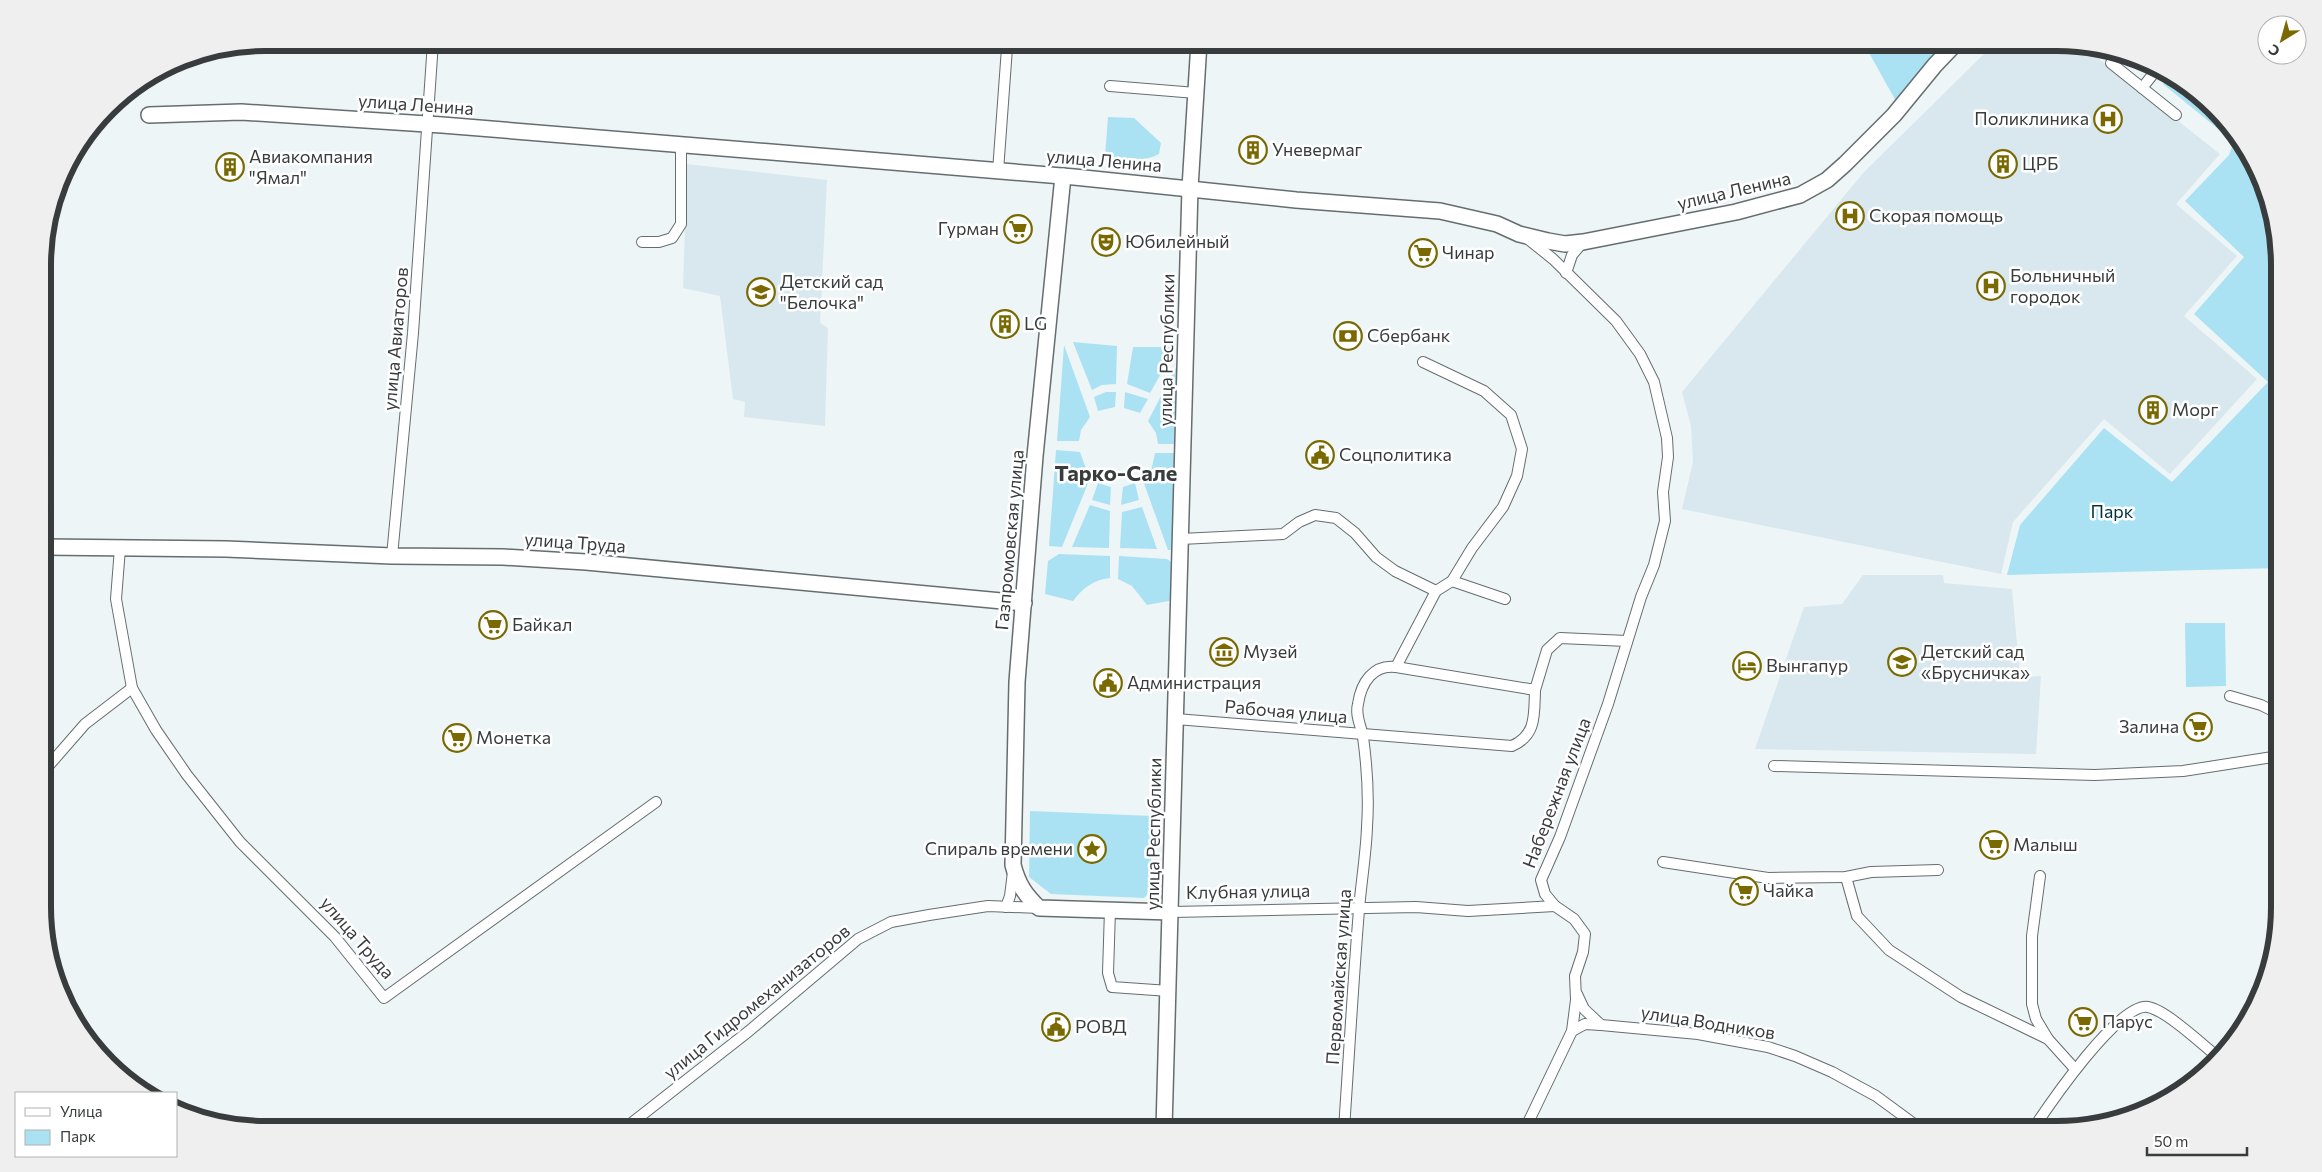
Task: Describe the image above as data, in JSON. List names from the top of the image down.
{
  "streets": {
    "street": [
      "улица Ленина",
      "улица Авиаторов",
      "улица Республики",
      "Газпромовская улица",
      "улица Труда",
      "Рабочая улица",
      "Набережная улица",
      "Клубная улица",
      "Первомайская улица",
      "улица Гидромеханизаторов",
      "улица Водников"
    ]
  },
  "crossings": [
    ["улица Ленина", "улица Авиаторов"],
    ["улица Ленина", "улица Республики"],
    ["улица Ленина", "Газпромовская улица"],
    ["улица Ленина", "Рабочая улица"],
    ["улица Ленина", "Набережная улица"],
    ["улица Авиаторов", "улица Труда"],
    ["улица Республики", "Рабочая улица"],
    ["улица Республики", "Клубная улица"],
    ["Газпромовская улица", "улица Труда"],
    ["Газпромовская улица", "улица Гидромеханизаторов"],
    ["Рабочая улица", "Набережная улица"],
    ["Рабочая улица", "Первомайская улица"],
    ["Набережная улица", "Клубная улица"],
    ["Клубная улица", "Первомайская улица"],
    ["Клубная улица", "улица Гидромеханизаторов"]
  ],
  "districts": ["Тарко-Сале"],
  "parks": ["Парк"],
  "places": {
    "hospital": ["Поликлиника", "Скорая помощь", "Больничный городок"],
    "building": [
      "Уневермаг",
      "ЦРБ",
      "Авиакомпания \"Ямал\"",
      "LG",
      "Морг"
    ],
    "supermarket": [
      "Гурман",
      "Чинар",
      "Байкал",
      "Залина",
      "Монетка",
      "Малыш",
      "Чайка",
      "Парус"
    ],
    "theatre": ["Юбилейный"],
    "school or university": ["Детский сад \"Белочка\"", "Детский сад «Брусничка»"],
    "bank": ["Сбербанк"],
    "public building": ["Соцполитика", "Администрация", "РОВД"],
    "museum": ["Музей"],
    "hotel": ["Вынгапур"],
    "place": ["Спираль времени"]
  },
  "legend": ["Улица", "Парк"],
  "scale_bar": "50 m",
  "north": "bottom left"
}
